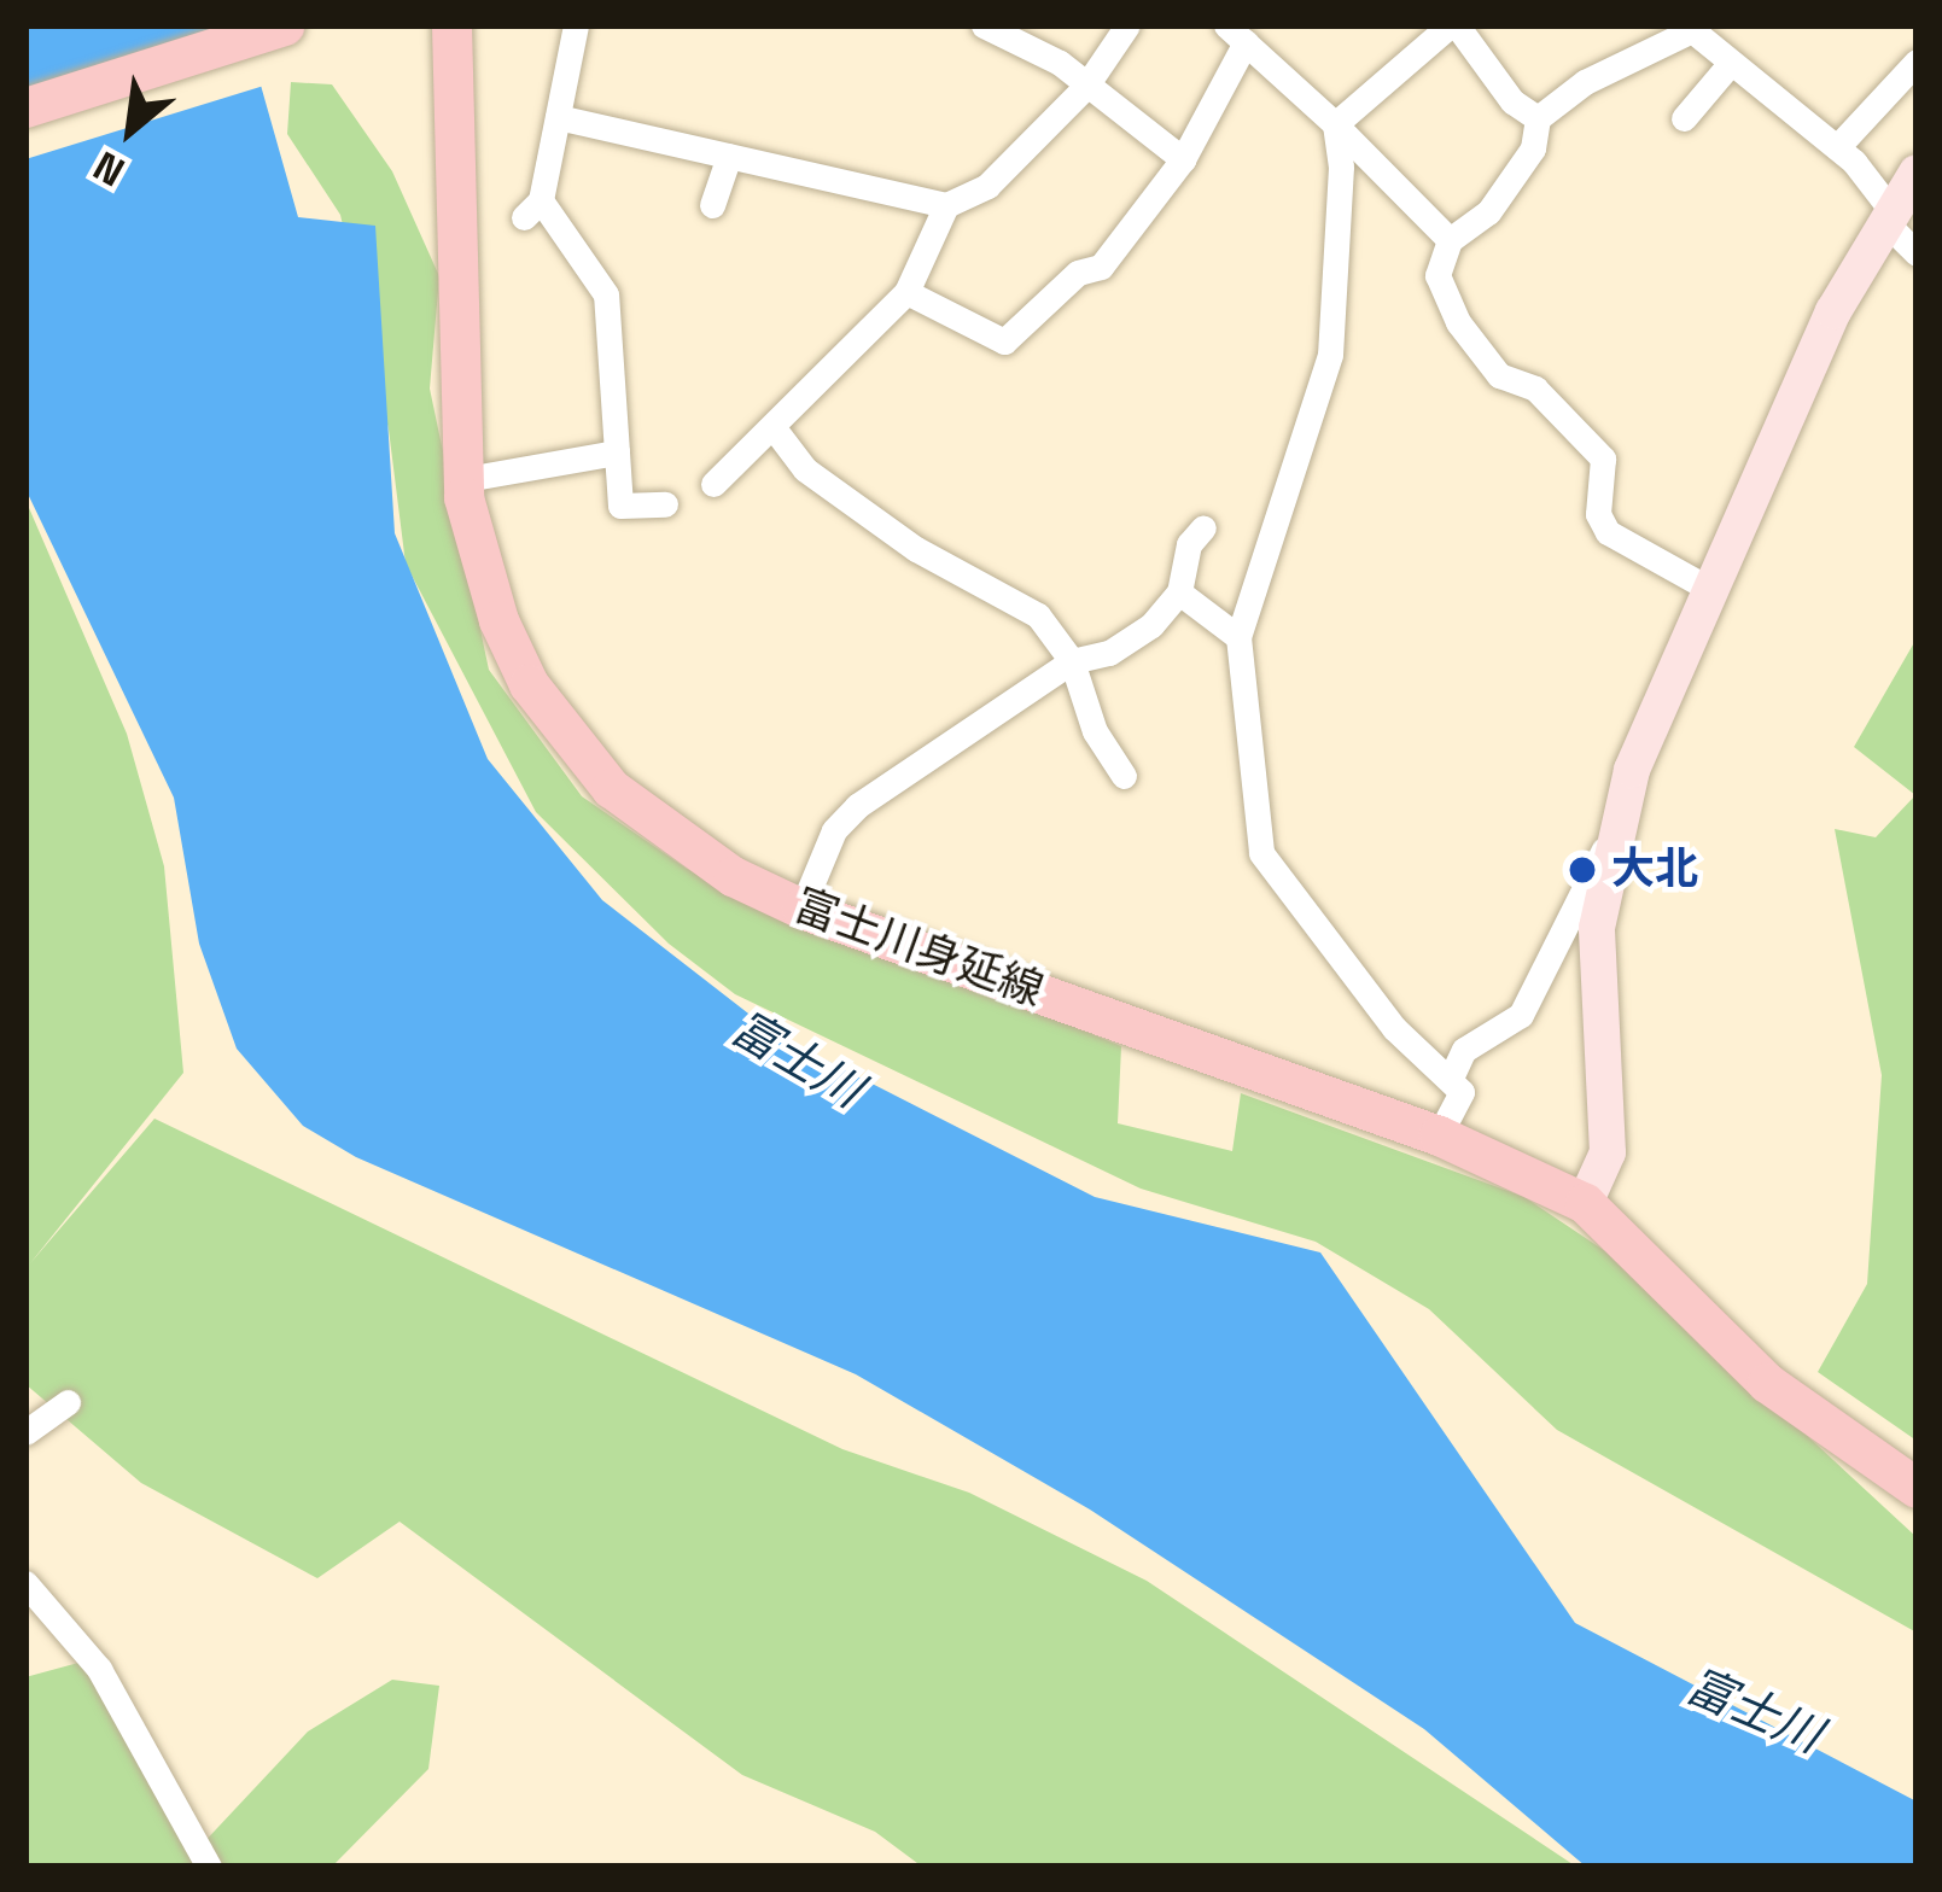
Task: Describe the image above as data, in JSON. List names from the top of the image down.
{
  "streets": {
    "main road": ["富士川身延線"]
  },
  "water": ["富士川"],
  "places": ["大北"],
  "north": "bottom left"
}
